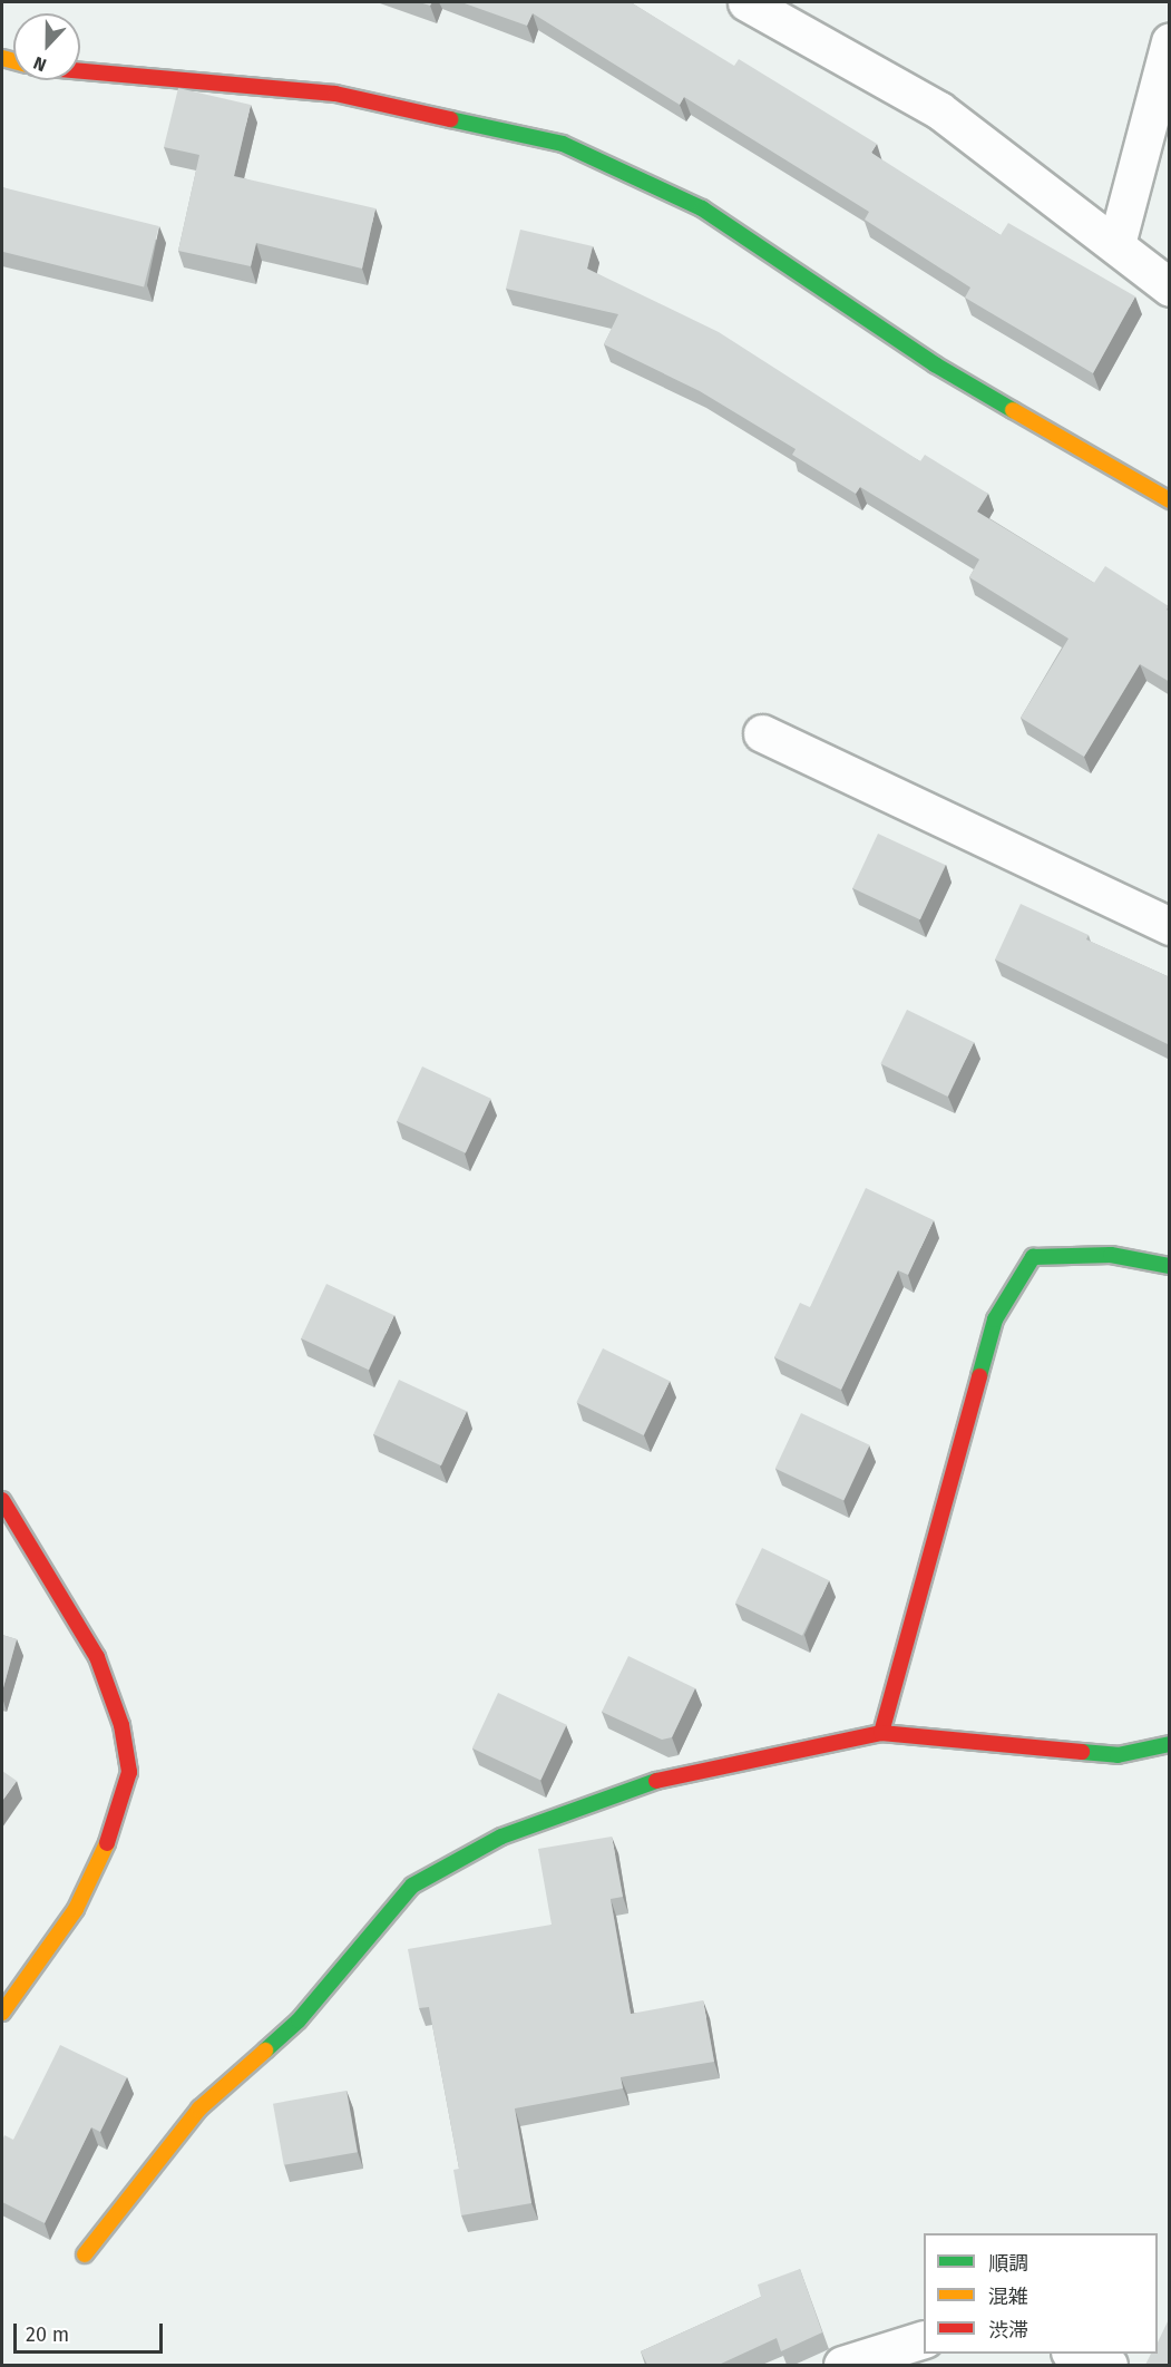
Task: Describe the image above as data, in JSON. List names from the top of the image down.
{
  "legend": ["順調", "混雑", "渋滞"],
  "scale_bar": "20 m",
  "north": "bottom"
}
